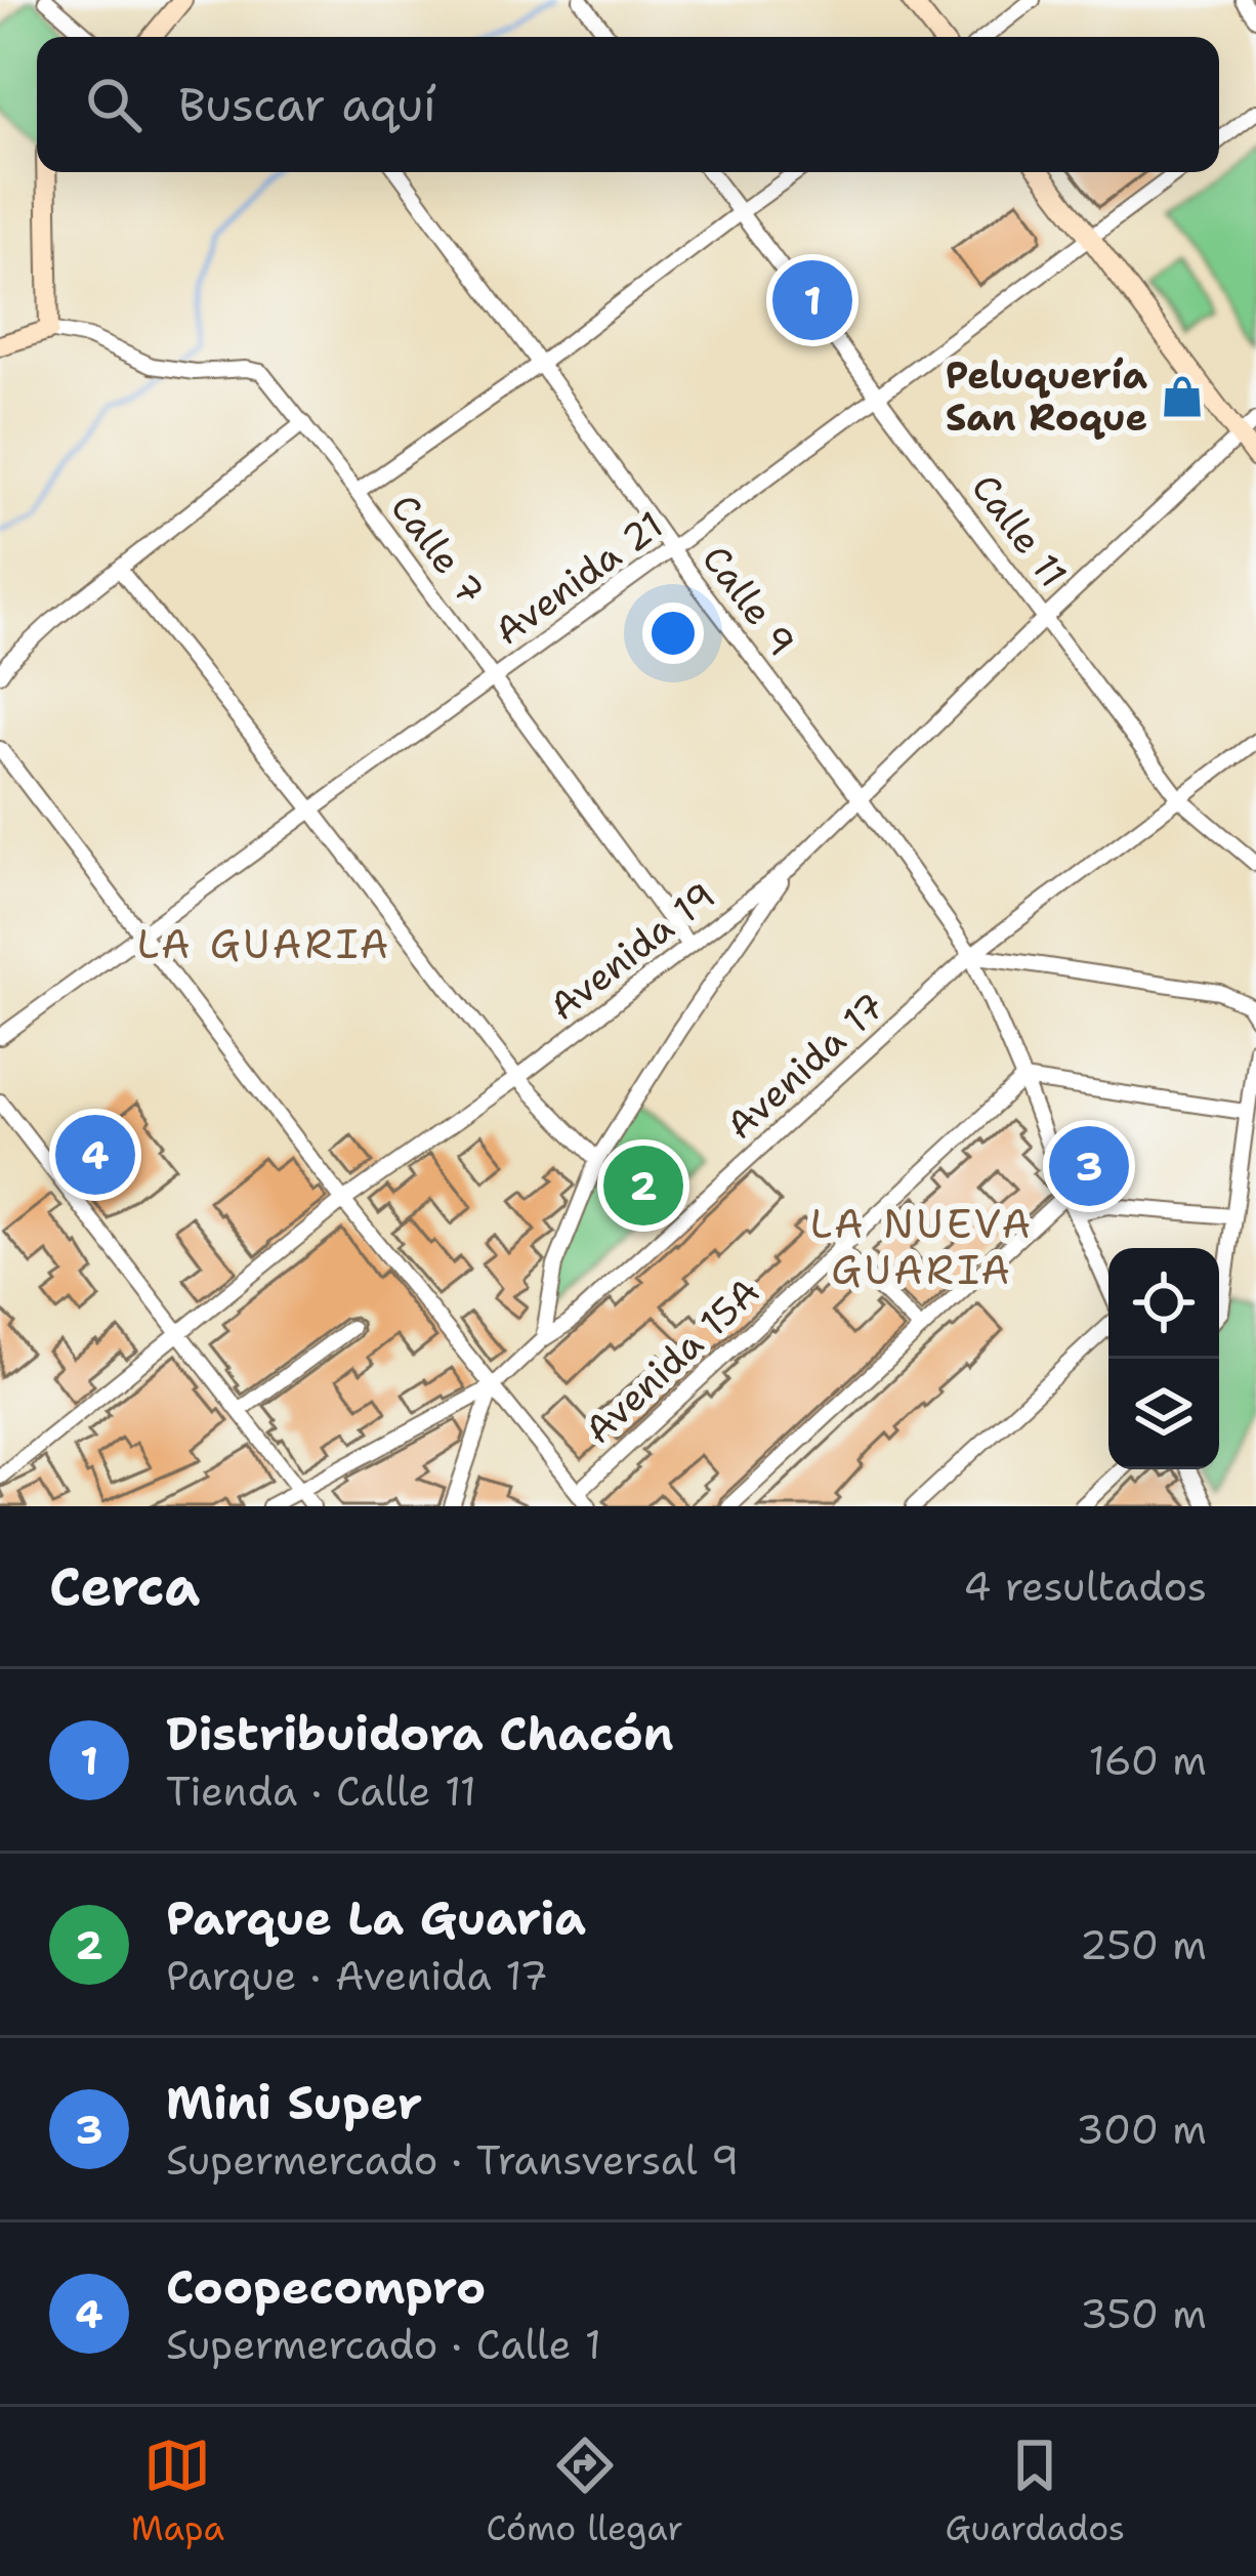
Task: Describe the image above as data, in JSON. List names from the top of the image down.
{
  "streets": {
    "street": [
      "Calle 11",
      "Calle 7",
      "Avenida 21",
      "Calle 9",
      "Avenida 19",
      "Avenida 17",
      "Avenida 15A"
    ]
  },
  "crossings": [
    ["Calle 11", "Avenida 21"],
    ["Calle 11", "Avenida 19"],
    ["Calle 11", "Avenida 17"],
    ["Calle 7", "Avenida 21"],
    ["Calle 7", "Avenida 19"],
    ["Avenida 21", "Calle 9"],
    ["Calle 9", "Avenida 19"],
    ["Calle 9", "Avenida 17"],
    ["Calle 9", "Avenida 15A"]
  ],
  "districts": ["LA GUARIA", "LA NUEVA GUARIA"],
  "places": {
    "shop": ["Peluquería San Roque"]
  },
  "page": {
    "search": "Buscar aquí",
    "pins": [
      "1",
      "4",
      "3",
      "2"
    ],
    "heading": ["Cerca", "4 resultados"],
    "list": [
      {
        "mark": "1",
        "name": "Distribuidora Chacón",
        "note": "Tienda · Calle 11",
        "value": "160 m"
      },
      {
        "mark": "2",
        "name": "Parque La Guaria",
        "note": "Parque · Avenida 17",
        "value": "250 m"
      },
      {
        "mark": "3",
        "name": "Mini Super",
        "note": "Supermercado · Transversal 9",
        "value": "300 m"
      },
      {
        "mark": "4",
        "name": "Coopecompro",
        "note": "Supermercado · Calle 1",
        "value": "350 m"
      }
    ],
    "nav": ["Mapa", "Cómo llegar", "Guardados"]
  }
}
